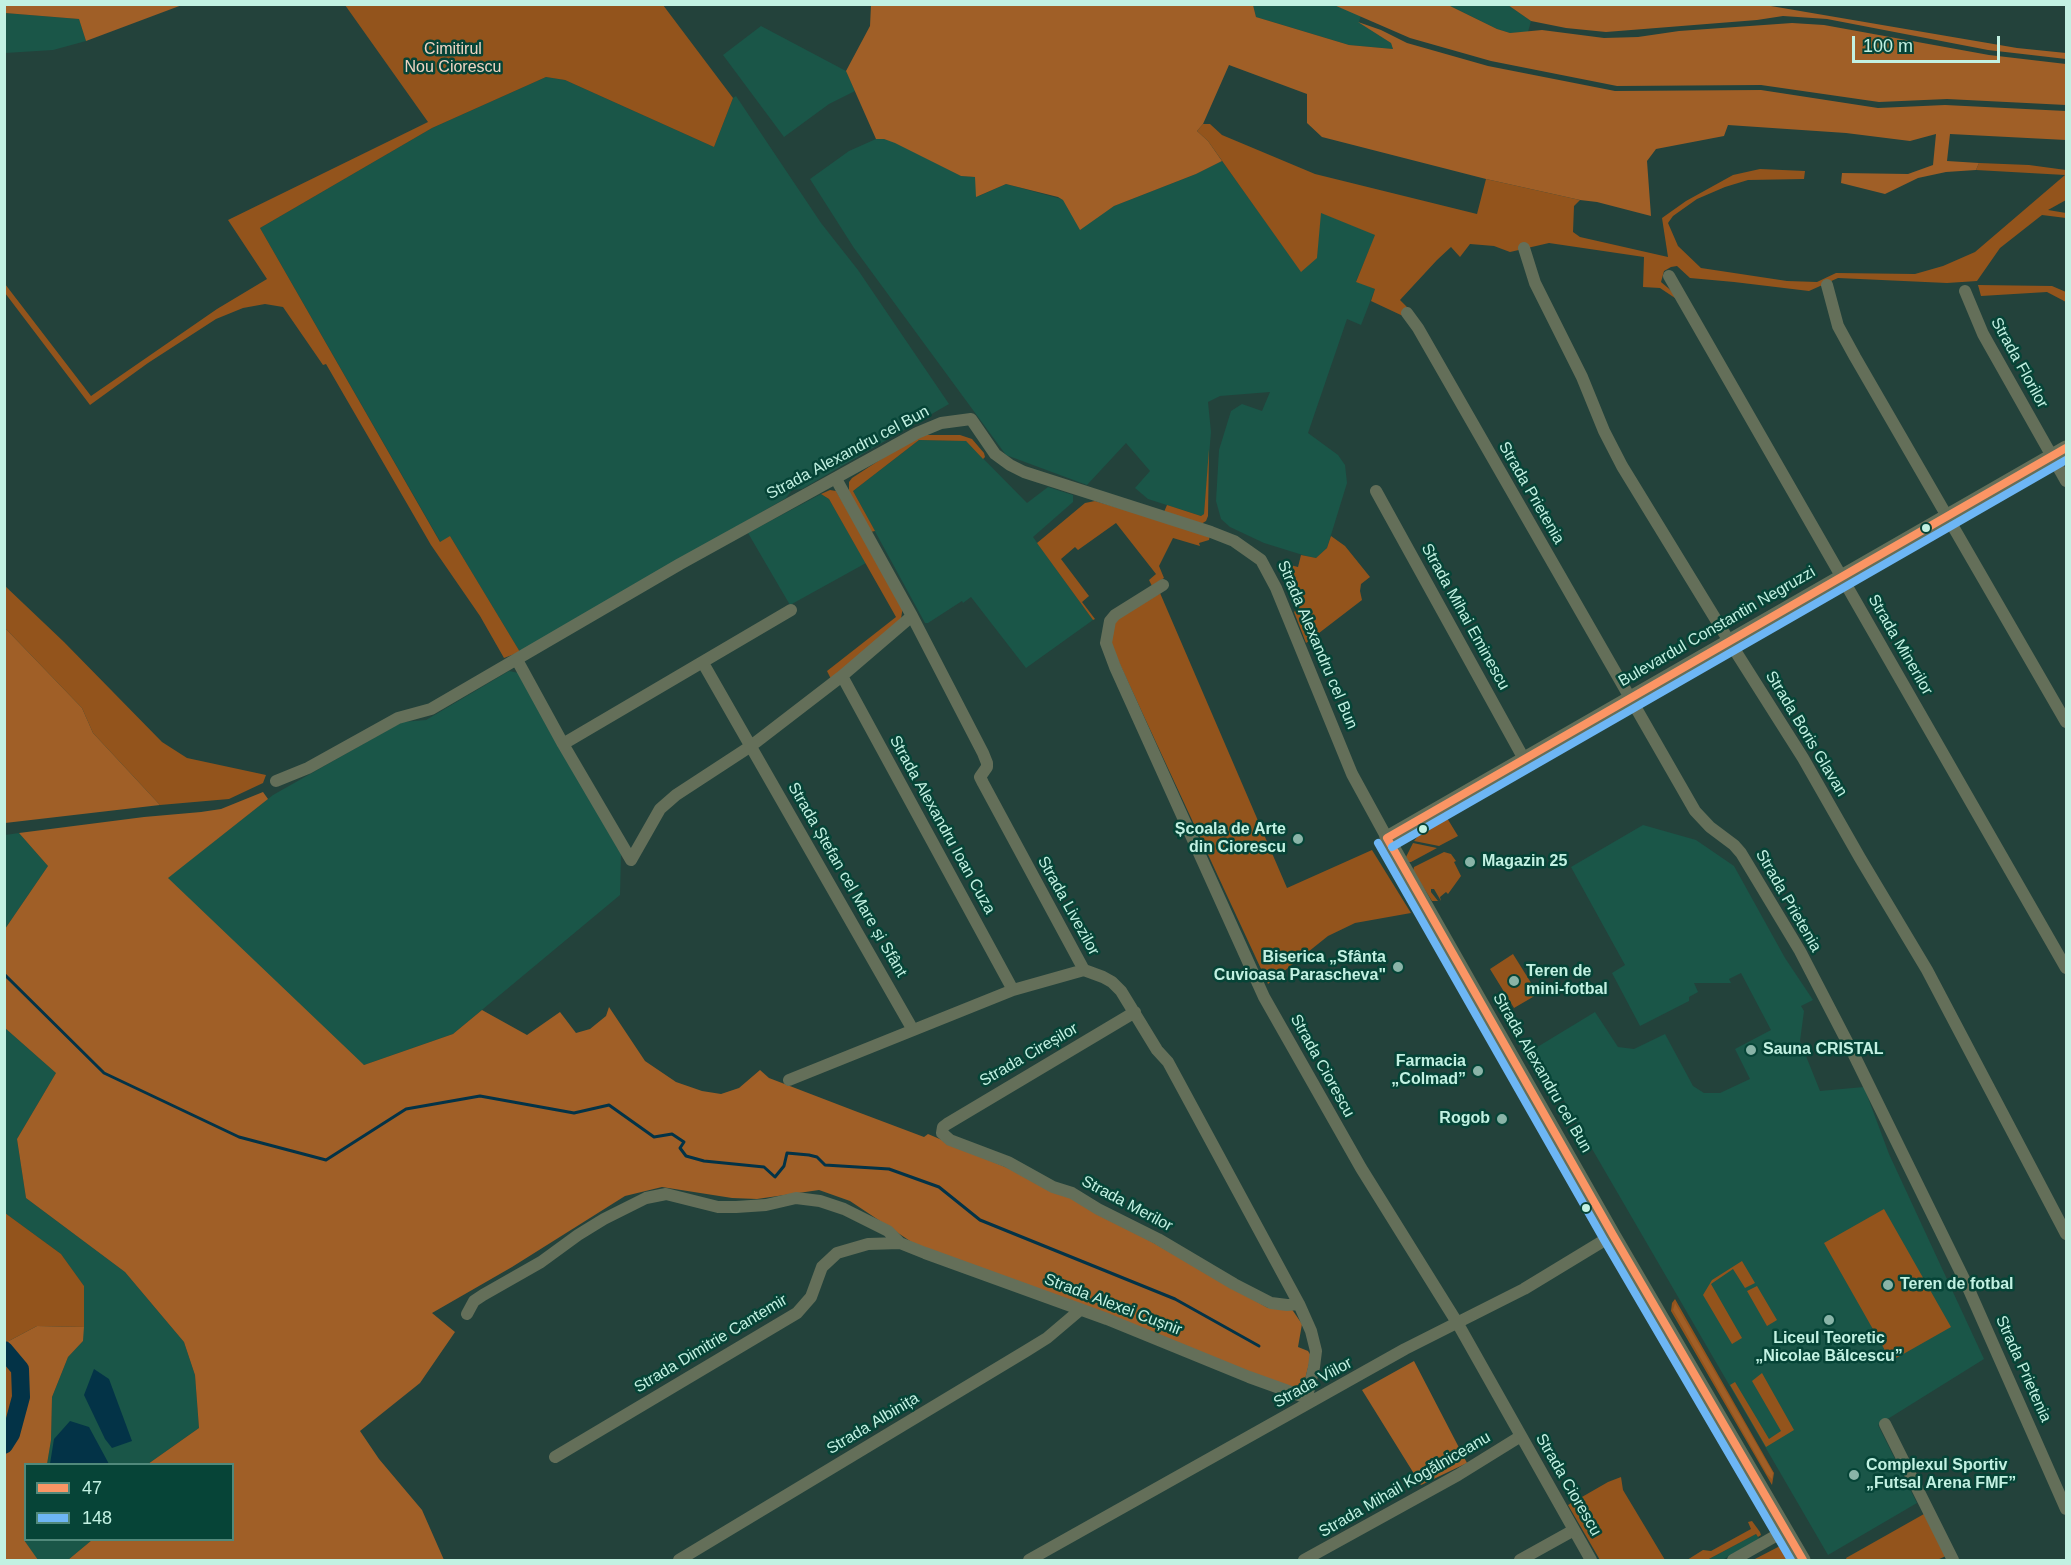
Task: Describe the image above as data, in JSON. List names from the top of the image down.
{
  "streets": {
    "street": [
      "Strada Florilor",
      "Strada Alexandru cel Bun",
      "Strada Prietenia",
      "Strada Mihai Eminescu",
      "Bulevardul Constantin Negruzzi",
      "Strada Minerilor",
      "Strada Boris Glavan",
      "Strada Alexandru Ioan Cuza",
      "Strada Ștefan cel Mare și Sfânt",
      "Strada Livezilor",
      "Strada Cireșilor",
      "Strada Ciorescu",
      "Strada Merilor",
      "Strada Alexei Cușnir",
      "Strada Dimitrie Cantemir",
      "Strada Viilor",
      "Strada Albinița",
      "Strada Mihail Kogălniceanu"
    ]
  },
  "crossings": [
    ["Strada Florilor", "Bulevardul Constantin Negruzzi"],
    ["Strada Alexandru cel Bun", "Bulevardul Constantin Negruzzi"],
    ["Strada Alexandru cel Bun", "Strada Livezilor"],
    ["Strada Alexandru cel Bun", "Strada Viilor"],
    ["Strada Prietenia", "Bulevardul Constantin Negruzzi"],
    ["Strada Mihai Eminescu", "Bulevardul Constantin Negruzzi"],
    ["Bulevardul Constantin Negruzzi", "Strada Minerilor"],
    ["Bulevardul Constantin Negruzzi", "Strada Boris Glavan"],
    ["Strada Livezilor", "Strada Cireșilor"],
    ["Strada Livezilor", "Strada Merilor"],
    ["Strada Livezilor", "Strada Alexei Cușnir"],
    ["Strada Livezilor", "Strada Viilor"],
    ["Strada Cireșilor", "Strada Merilor"],
    ["Strada Ciorescu", "Strada Viilor"],
    ["Strada Ciorescu", "Strada Mihail Kogălniceanu"],
    ["Strada Alexei Cușnir", "Strada Dimitrie Cantemir"],
    ["Strada Alexei Cușnir", "Strada Viilor"],
    ["Strada Alexei Cușnir", "Strada Albinița"]
  ],
  "parks": ["Cimitirul Nou Ciorescu"],
  "places": [
    "Școala de Arte din Ciorescu",
    "Magazin 25",
    "Biserica „Sfânta Cuvioasa Parascheva\"",
    "Teren de mini-fotbal",
    "Sauna CRISTAL",
    "Farmacia „Colmad”",
    "Rogob",
    "Teren de fotbal",
    "Liceul Teoretic „Nicolae Bălcescu”",
    "Complexul Sportiv „Futsal Arena FMF”"
  ],
  "lines": ["transit line 47", "transit line 148"],
  "legend": ["47", "148"],
  "scale_bar": "100 m"
}
